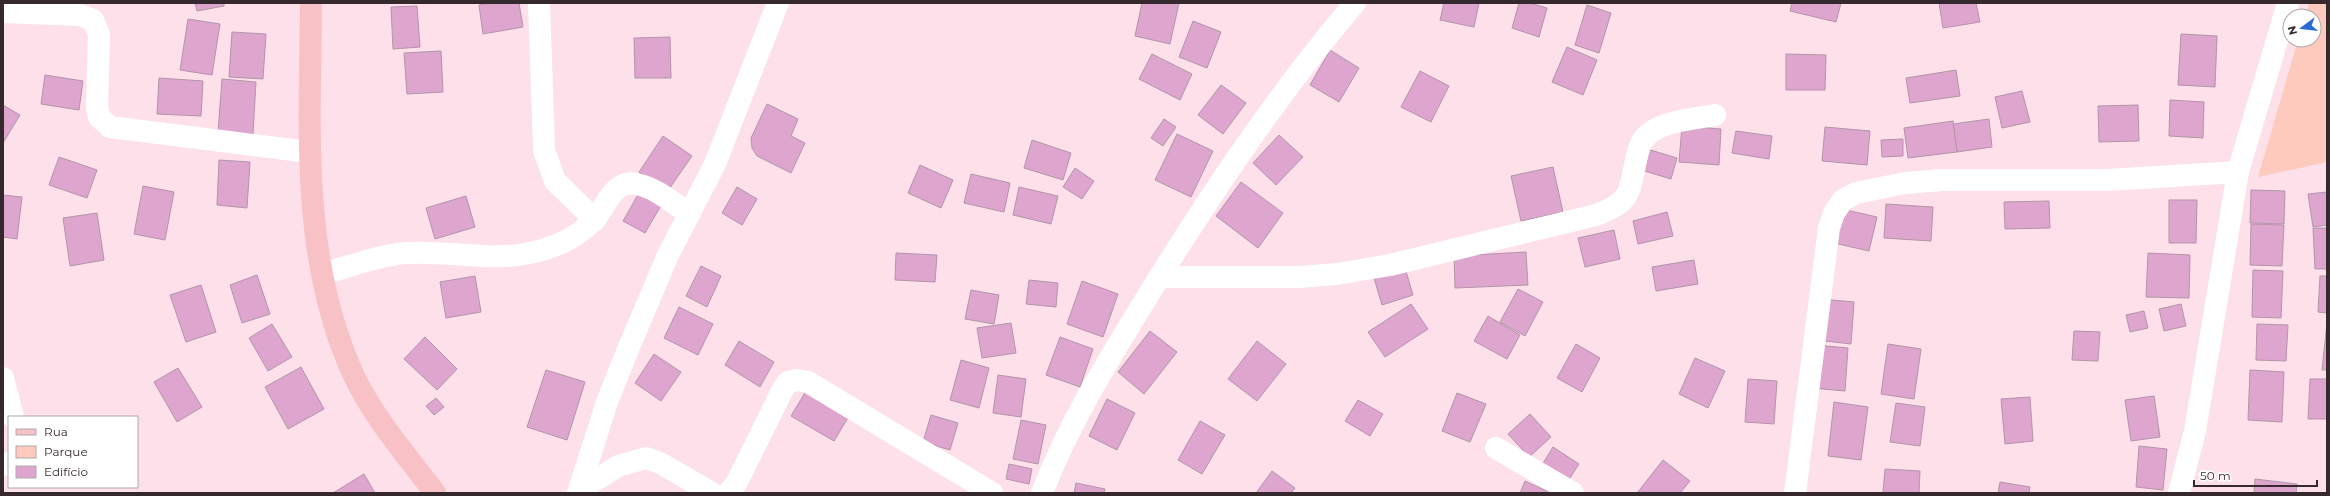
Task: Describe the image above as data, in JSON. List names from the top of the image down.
{
  "legend": ["Rua", "Parque", "Edifício"],
  "scale_bar": "50 m",
  "north": "left"
}
